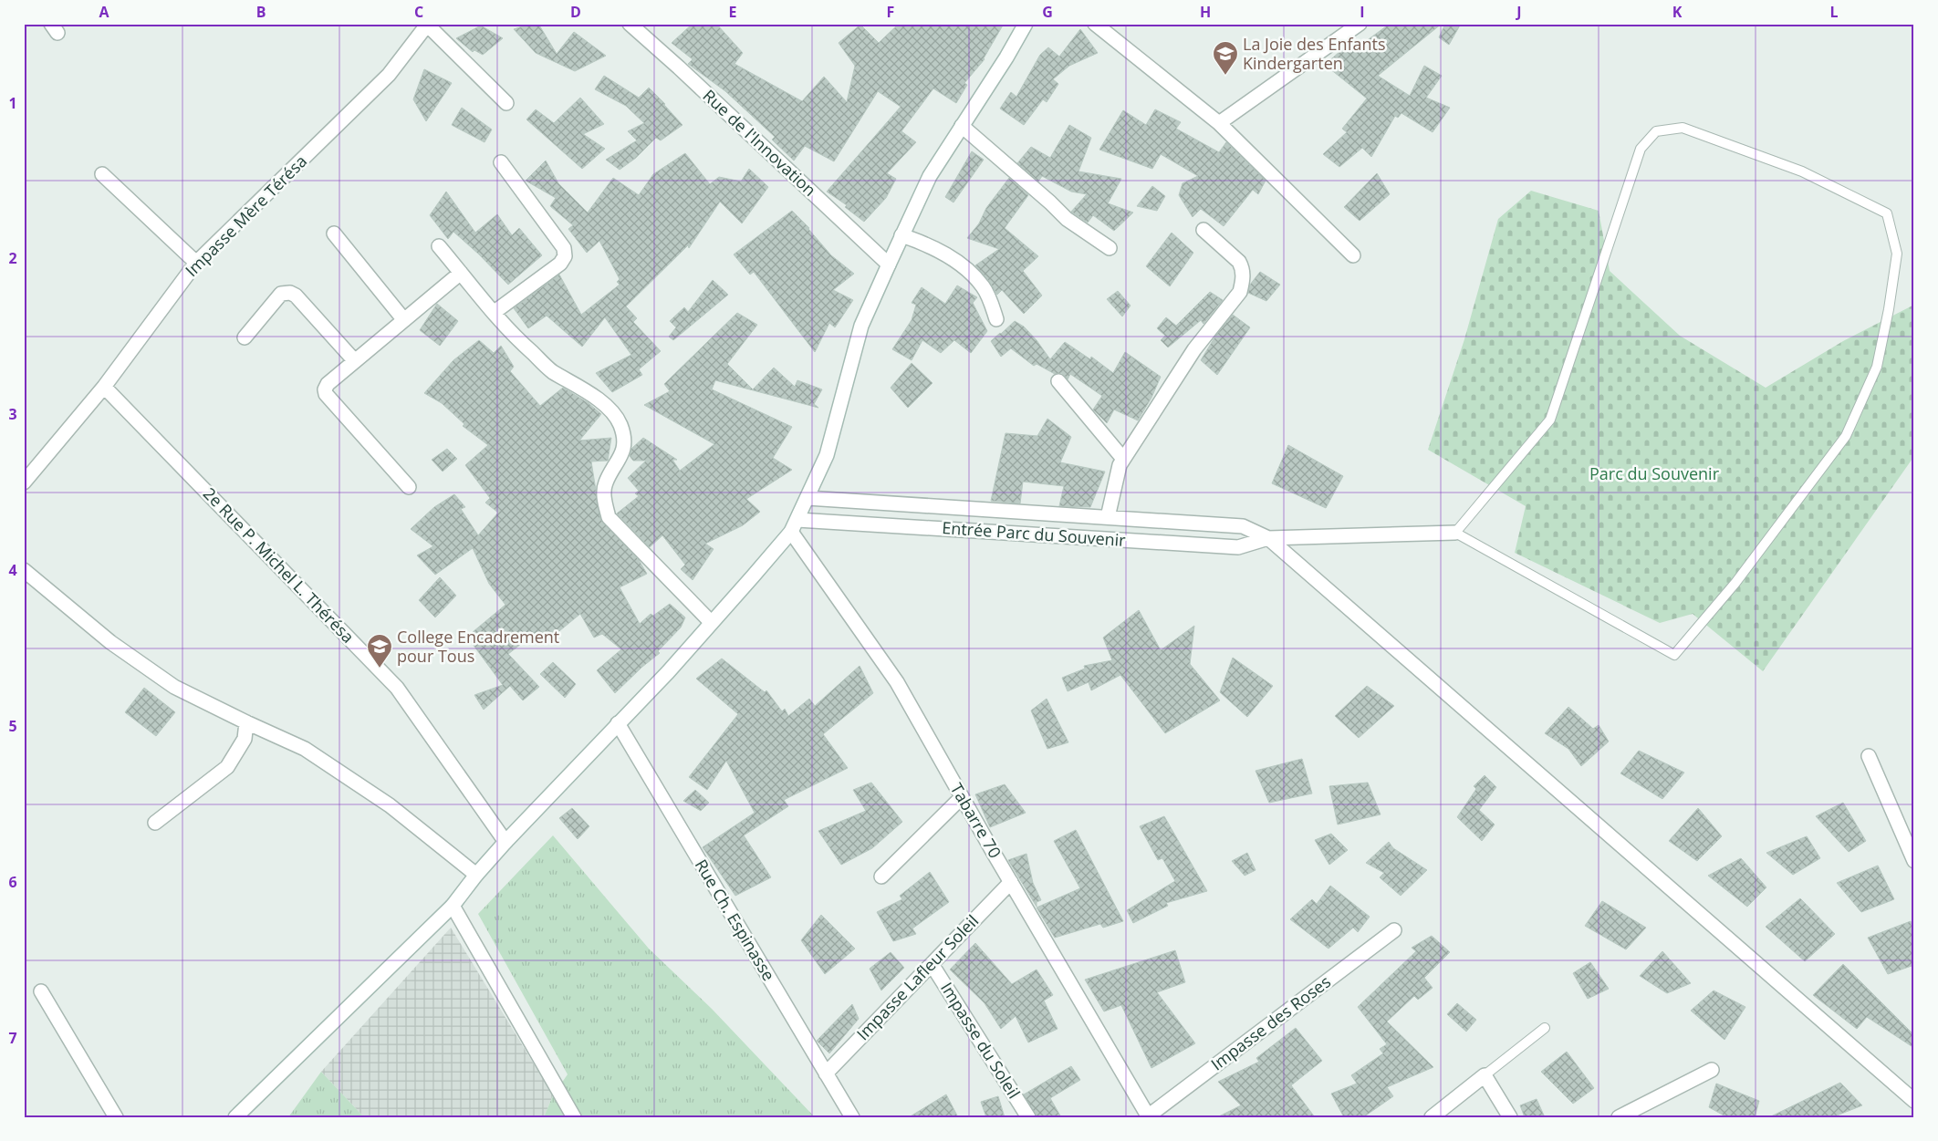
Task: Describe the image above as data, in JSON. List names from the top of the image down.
{
  "streets": {
    "street": [
      "Rue de l'Innovation",
      "Impasse Mère Térésa",
      "Entrée Parc du Souvenir",
      "2e Rue P. Michel L. Thérésa",
      "Tabarre 70",
      "Rue Ch. Espinasse",
      "Impasse Lafleur Soleil",
      "Impasse des Roses",
      "Impasse du Soleil"
    ]
  },
  "crossings": [
    ["Impasse Mère Térésa", "2e Rue P. Michel L. Thérésa"],
    ["Entrée Parc du Souvenir", "Tabarre 70"],
    ["Tabarre 70", "Impasse Lafleur Soleil"],
    ["Tabarre 70", "Impasse des Roses"],
    ["Rue Ch. Espinasse", "Impasse Lafleur Soleil"],
    ["Impasse Lafleur Soleil", "Impasse du Soleil"]
  ],
  "parks": ["Parc du Souvenir"],
  "places": {
    "school or university": ["La Joie des Enfants Kindergarten", "College Encadrement pour Tous"]
  },
  "grid": {
    "columns": [
      "A",
      "B",
      "C",
      "D",
      "E",
      "F",
      "G",
      "H",
      "I",
      "J",
      "K",
      "L"
    ],
    "rows": [
      "1",
      "2",
      "3",
      "4",
      "5",
      "6",
      "7"
    ]
  }
}
